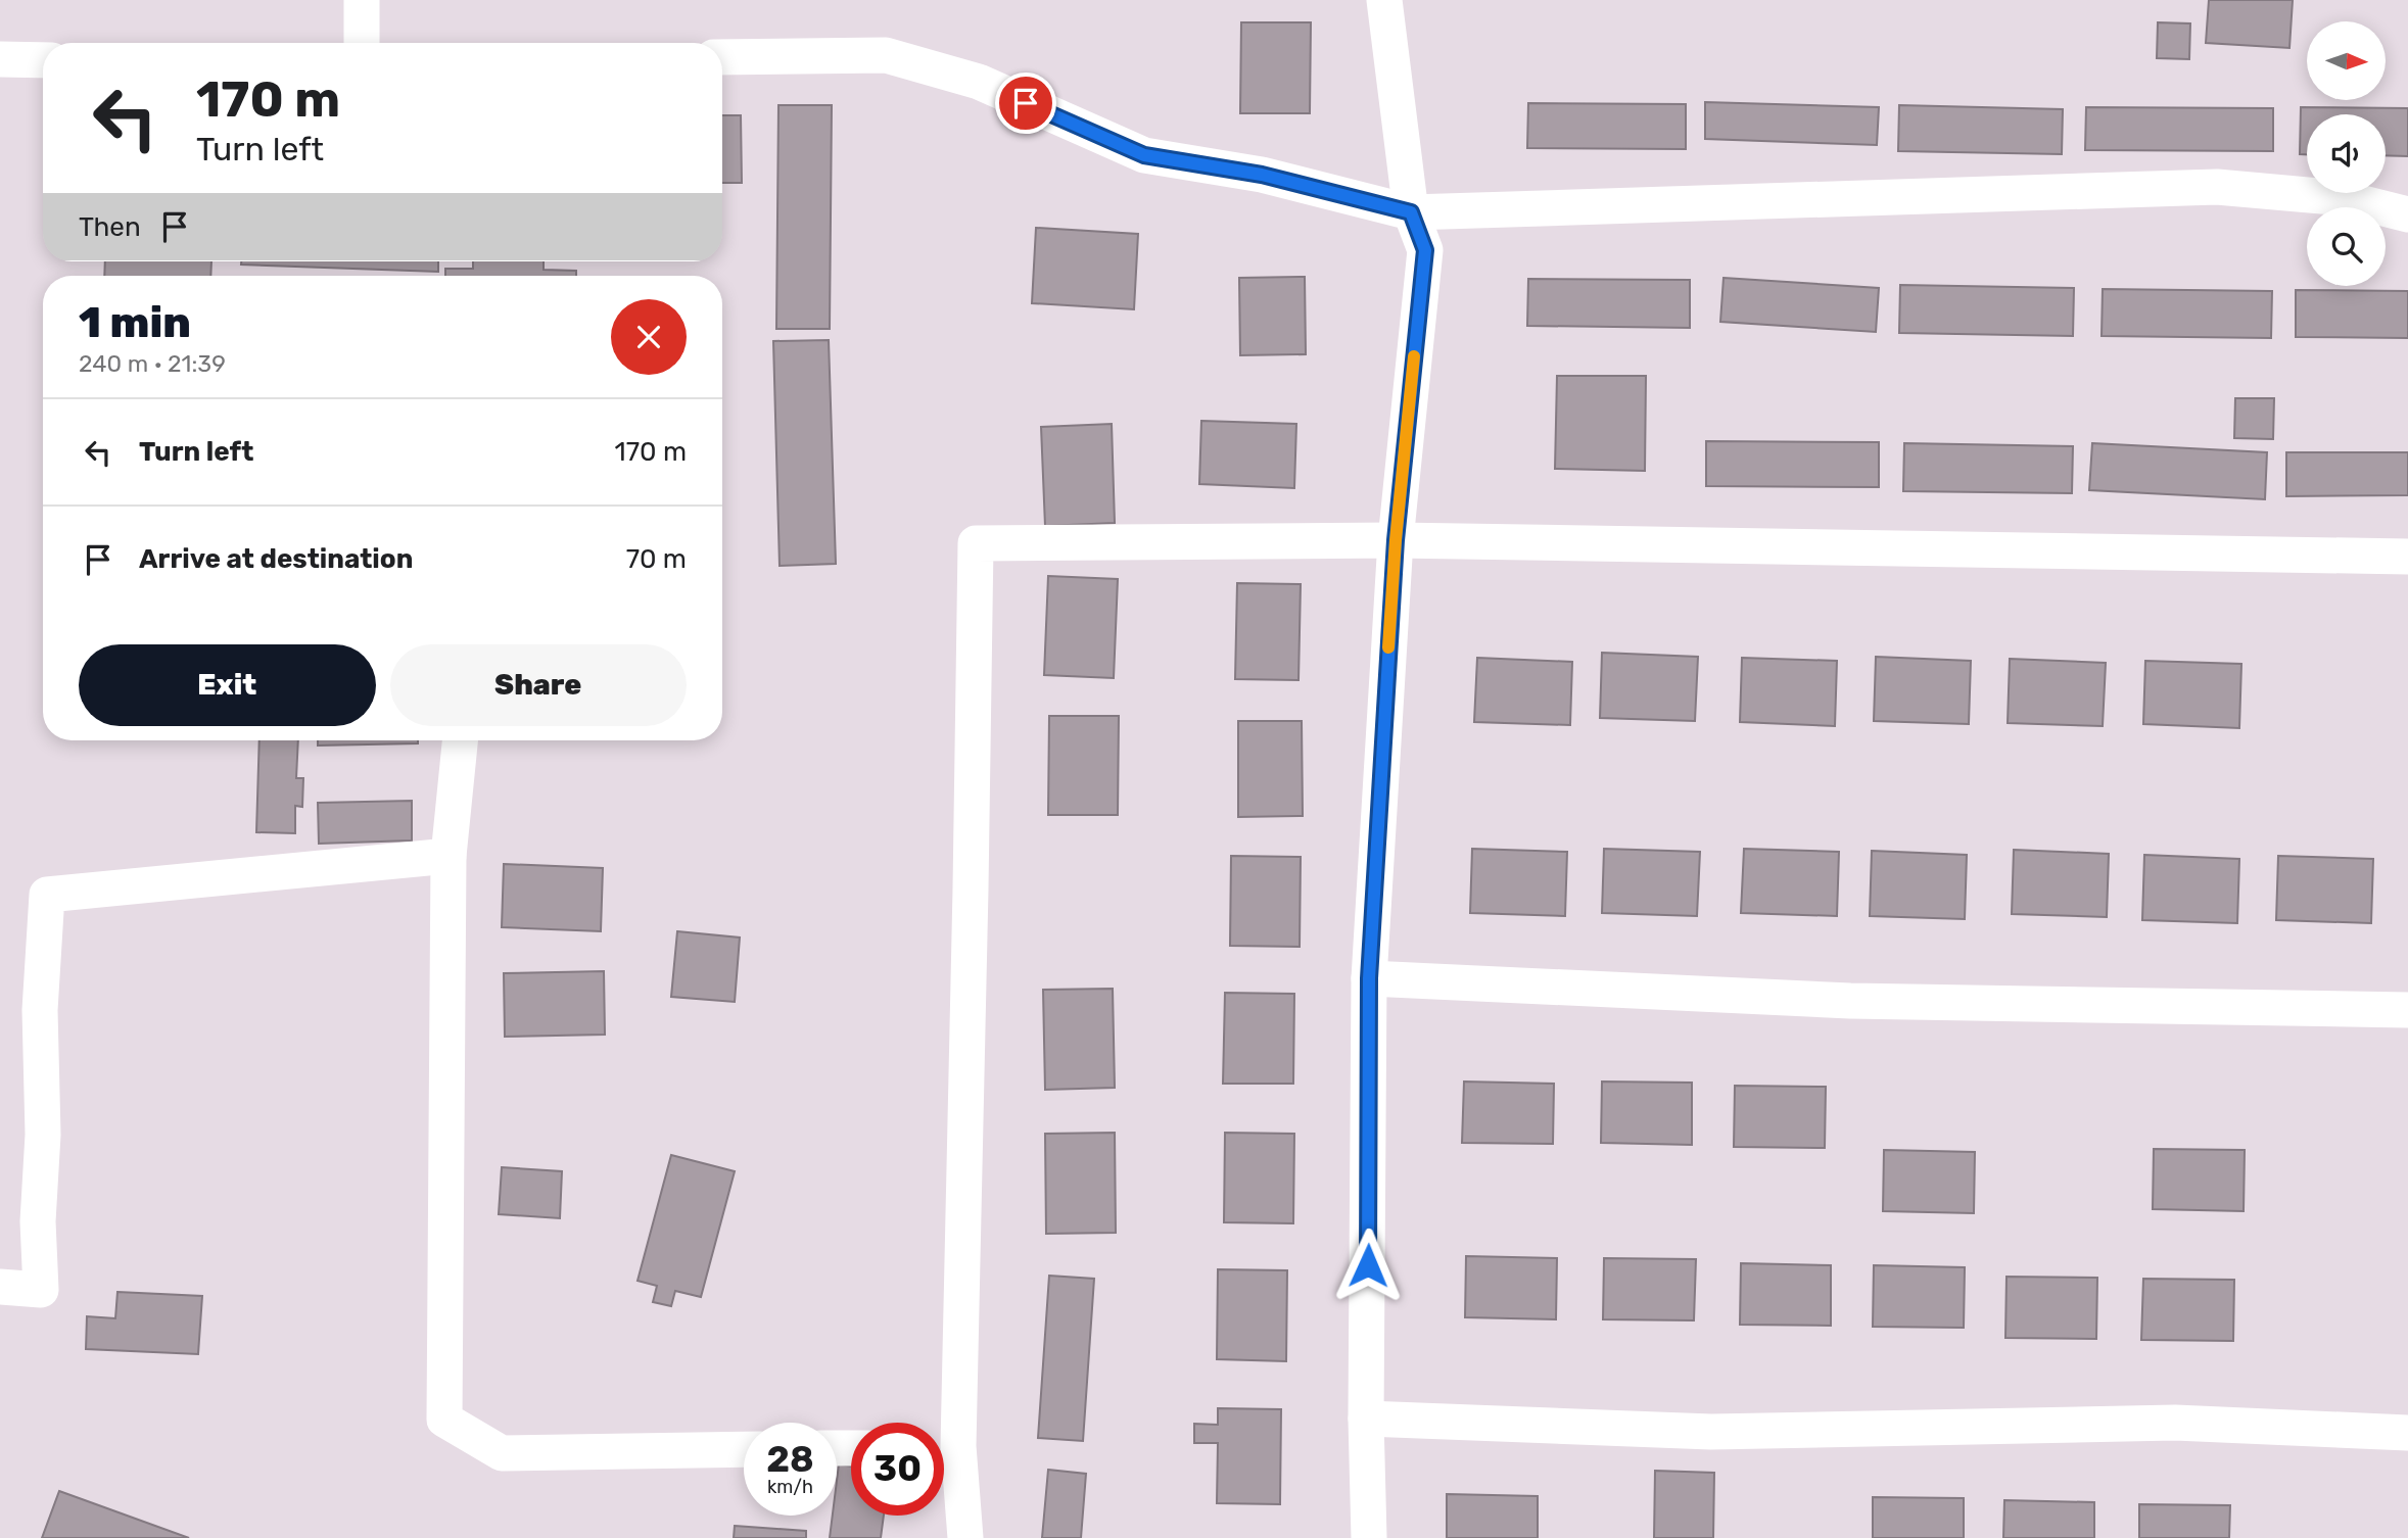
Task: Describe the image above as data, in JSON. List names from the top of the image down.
{
  "north": "right",
  "page": {
    "turn": ["170 m", "Turn left"],
    "then": "Then",
    "heading": ["1 min", "240 m · 21:39"],
    "list": [
      {
        "name": "Turn left",
        "value": "170 m"
      },
      {
        "name": "Arrive at destination",
        "value": "70 m"
      }
    ],
    "buttons": ["Exit", "Share"],
    "speed": "28 km/h",
    "limit": "30"
  }
}
